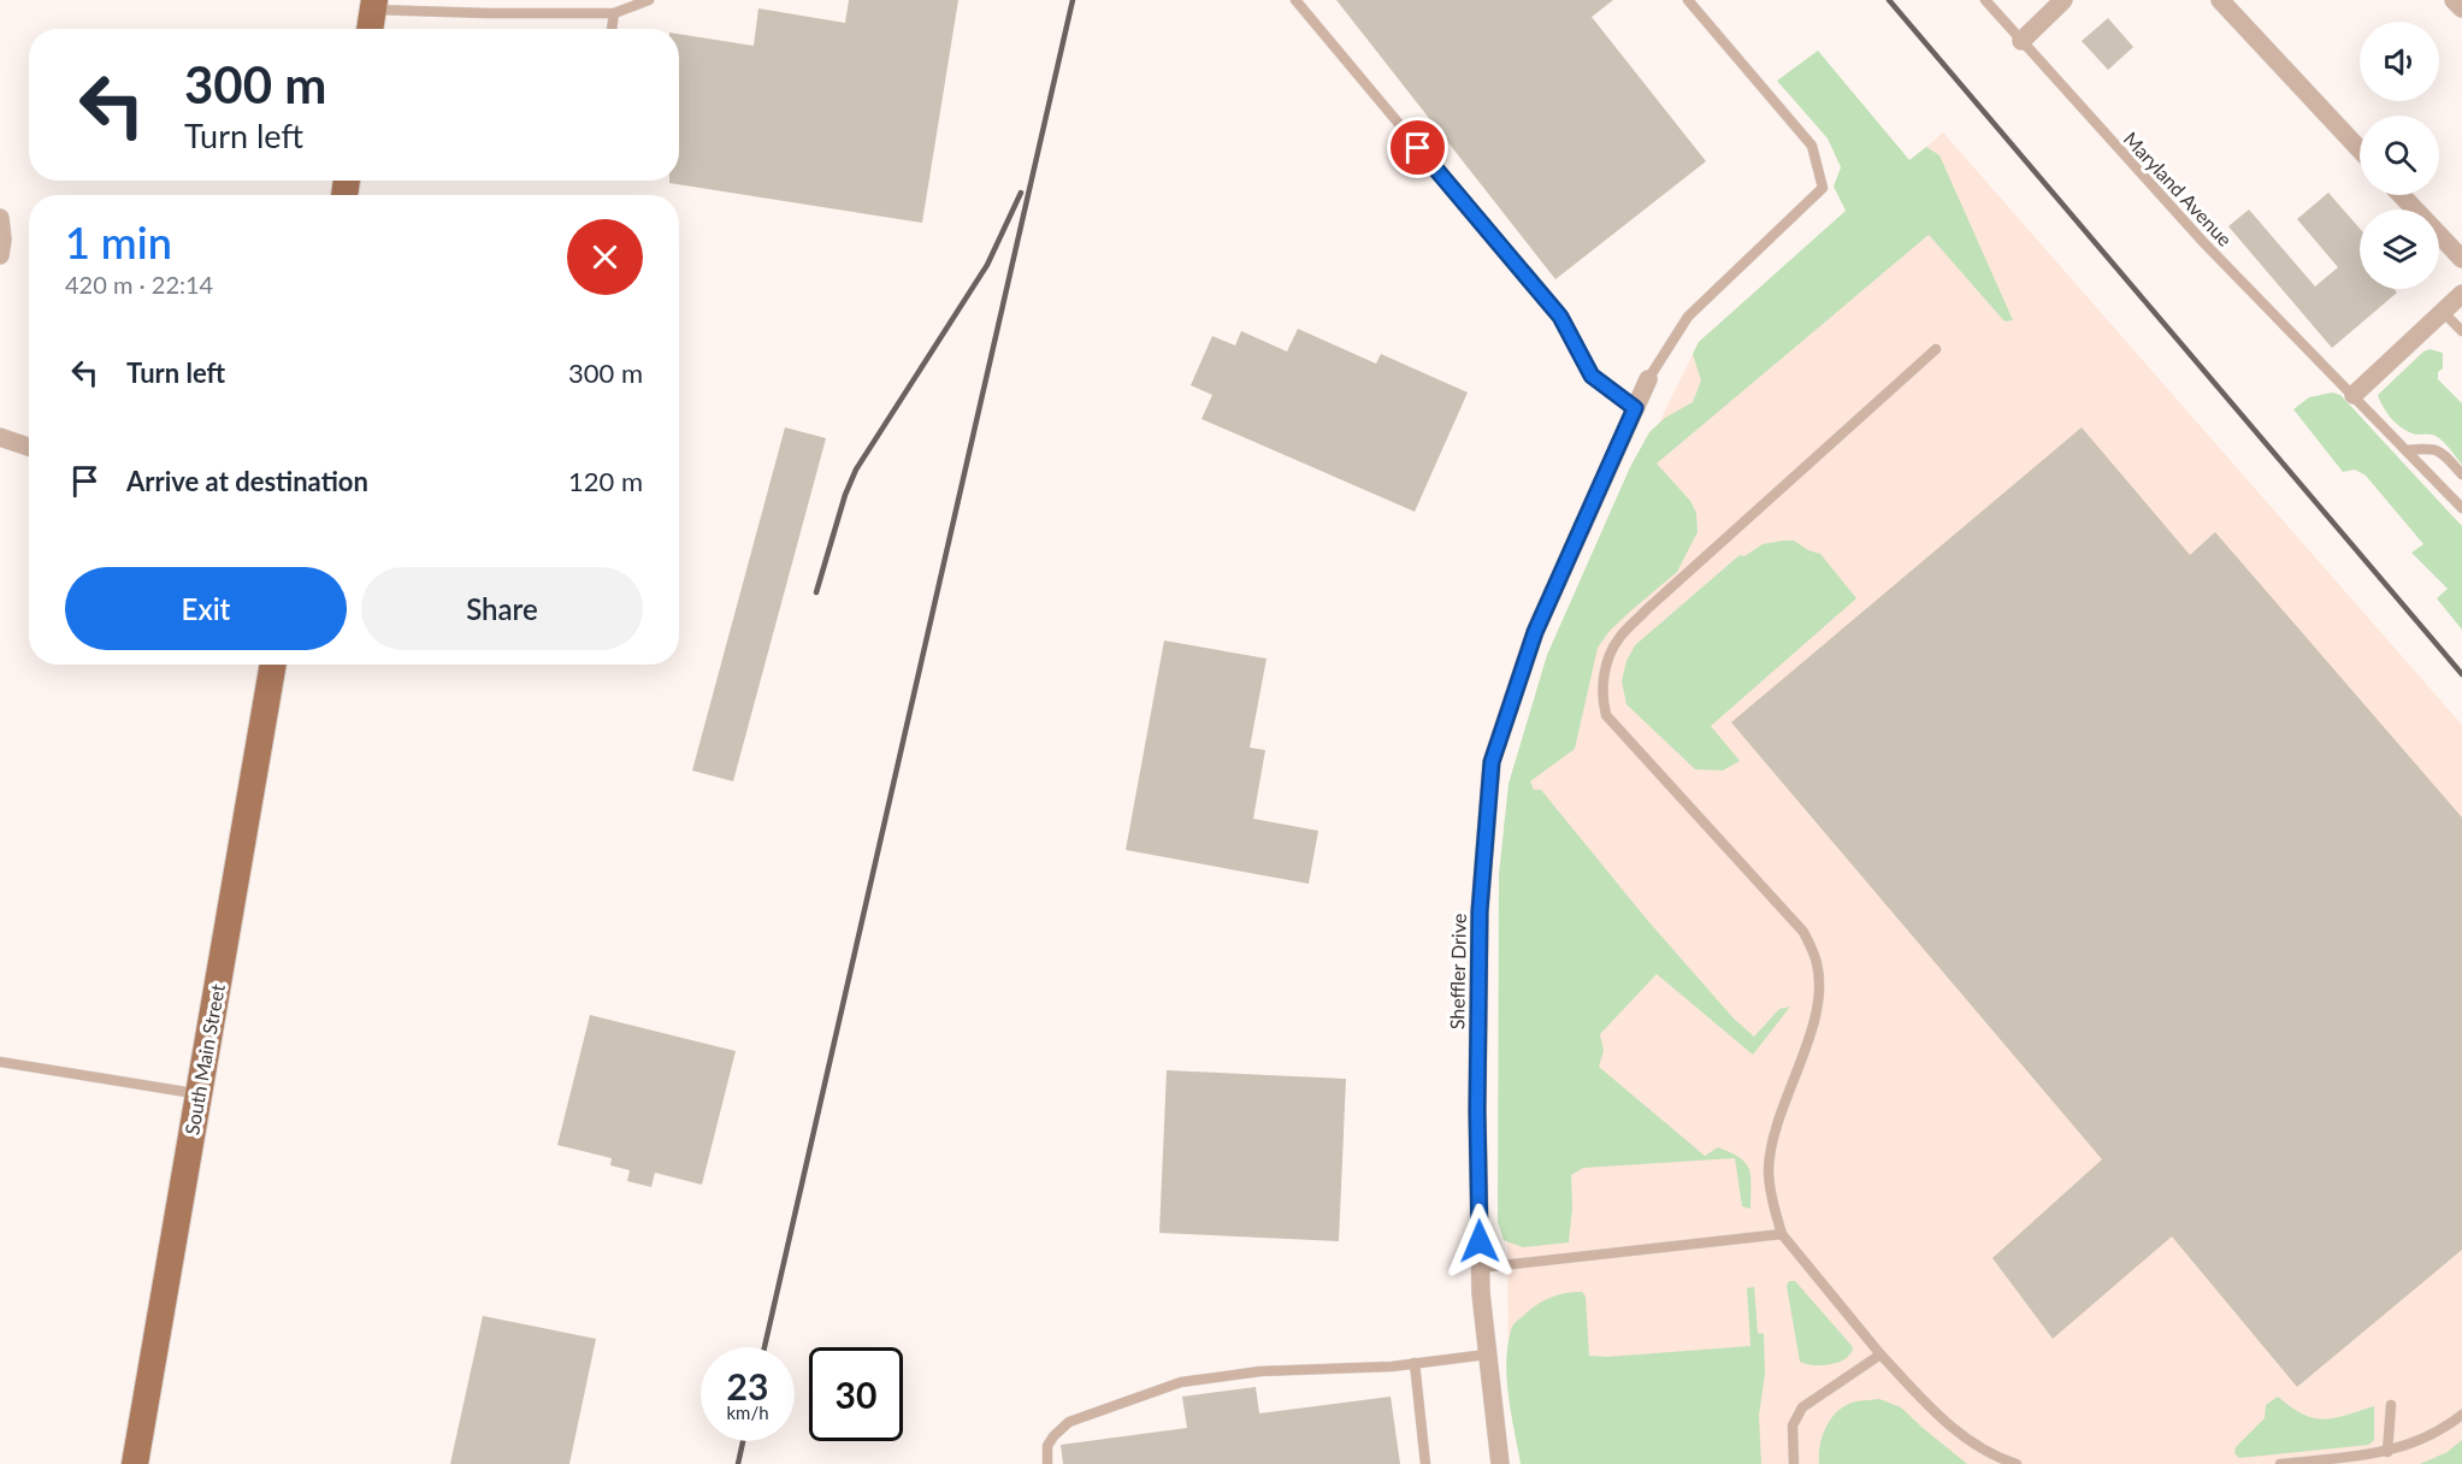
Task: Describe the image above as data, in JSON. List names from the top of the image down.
{
  "streets": {
    "main road": ["South Main Street"],
    "street": ["Sheffler Drive"],
    "lane": ["Maryland Avenue"]
  },
  "page": {
    "turn": ["300 m", "Turn left"],
    "heading": ["1 min", "420 m · 22:14"],
    "list": [
      {
        "name": "Turn left",
        "value": "300 m"
      },
      {
        "name": "Arrive at destination",
        "value": "120 m"
      }
    ],
    "buttons": ["Exit", "Share"],
    "speed": "23 km/h",
    "limit": "30"
  }
}
